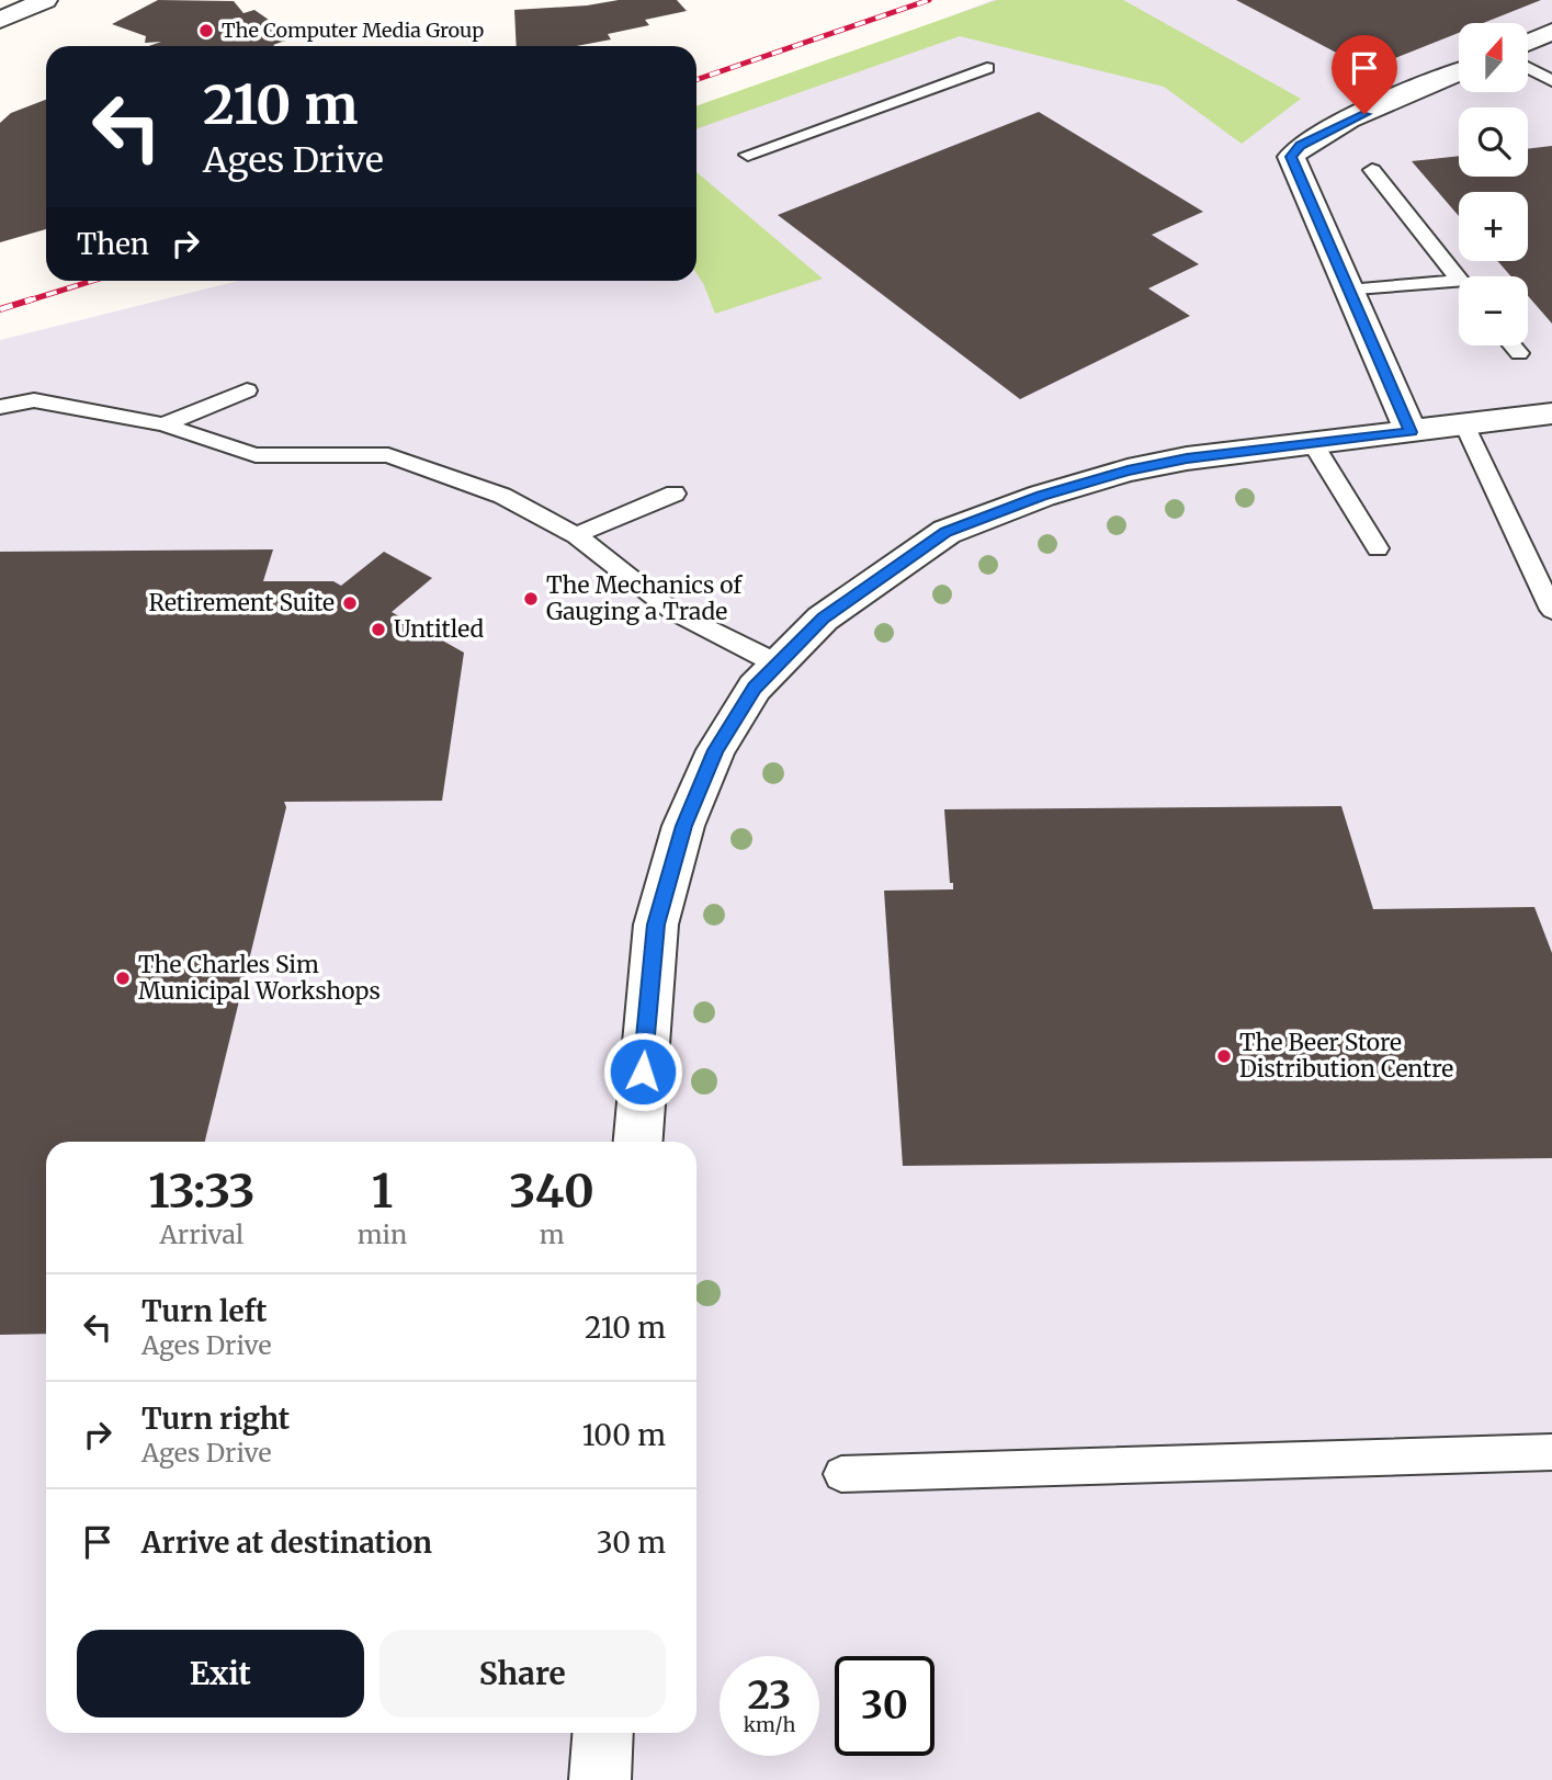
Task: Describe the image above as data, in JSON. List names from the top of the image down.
{
  "places": [
    "The Computer Media Group",
    "The Mechanics of Gauging a Trade",
    "Retirement Suite",
    "Untitled",
    "The Charles Sim Municipal Workshops",
    "The Beer Store Distribution Centre"
  ],
  "north": "top",
  "page": {
    "map_buttons": ["+", "−"],
    "turn": ["210 m", "Ages Drive"],
    "then": "Then",
    "eta": [
      "13:33",
      "Arrival",
      "1",
      "min",
      "340",
      "m"
    ],
    "list": [
      {
        "name": "Turn left",
        "note": "Ages Drive",
        "value": "210 m"
      },
      {
        "name": "Turn right",
        "note": "Ages Drive",
        "value": "100 m"
      },
      {
        "name": "Arrive at destination",
        "value": "30 m"
      }
    ],
    "buttons": ["Exit", "Share"],
    "speed": "23 km/h",
    "limit": "30"
  }
}
